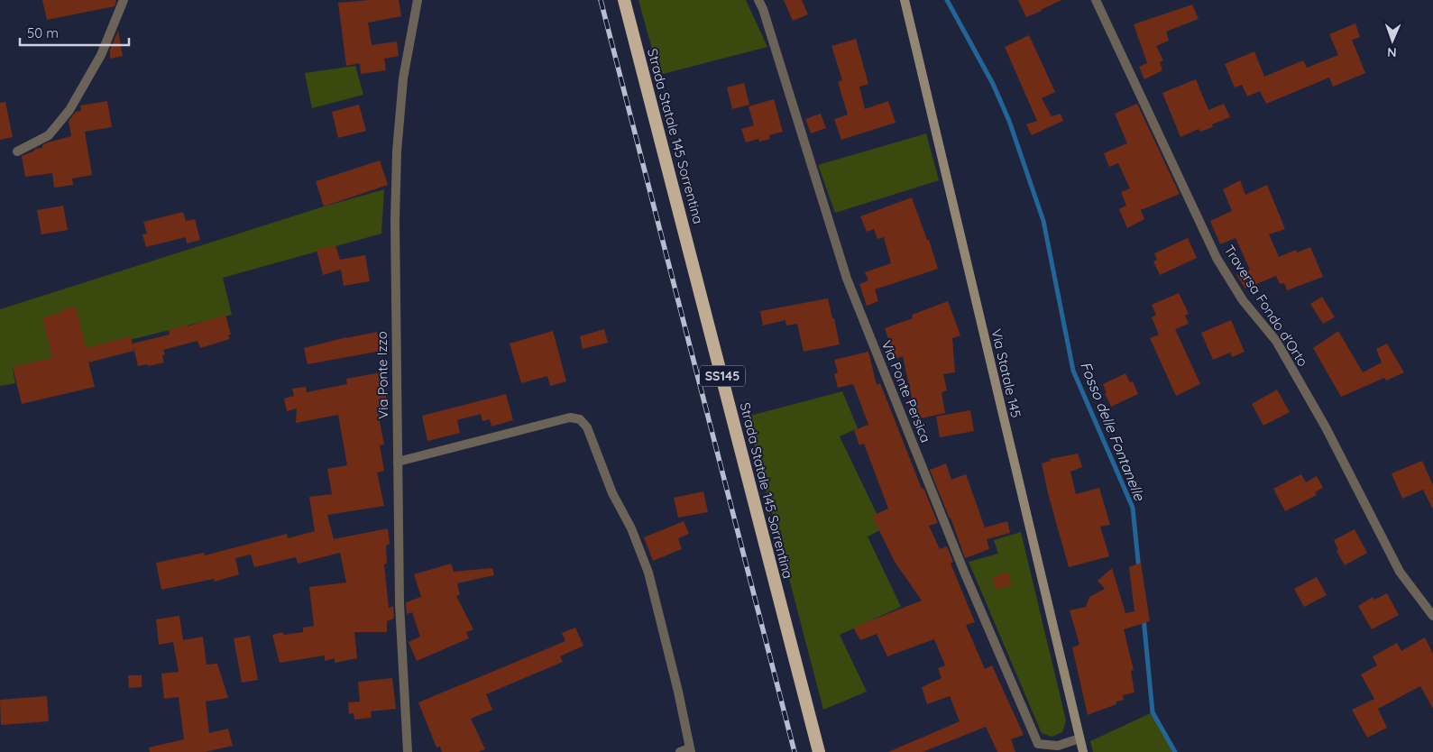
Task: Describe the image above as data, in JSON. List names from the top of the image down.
{
  "streets": {
    "highway": ["Strada Statale 145 Sorrentina", "SS145"],
    "main road": ["Via Statale 145"],
    "street": ["Traversa Fondo d'Orto", "Via Ponte Izzo", "Via Ponte Persica"]
  },
  "crossings": [
    ["Via Statale 145", "Via Ponte Persica"]
  ],
  "water": ["Fosso delle Fontanelle"],
  "scale_bar": "50 m",
  "north": "bottom"
}
